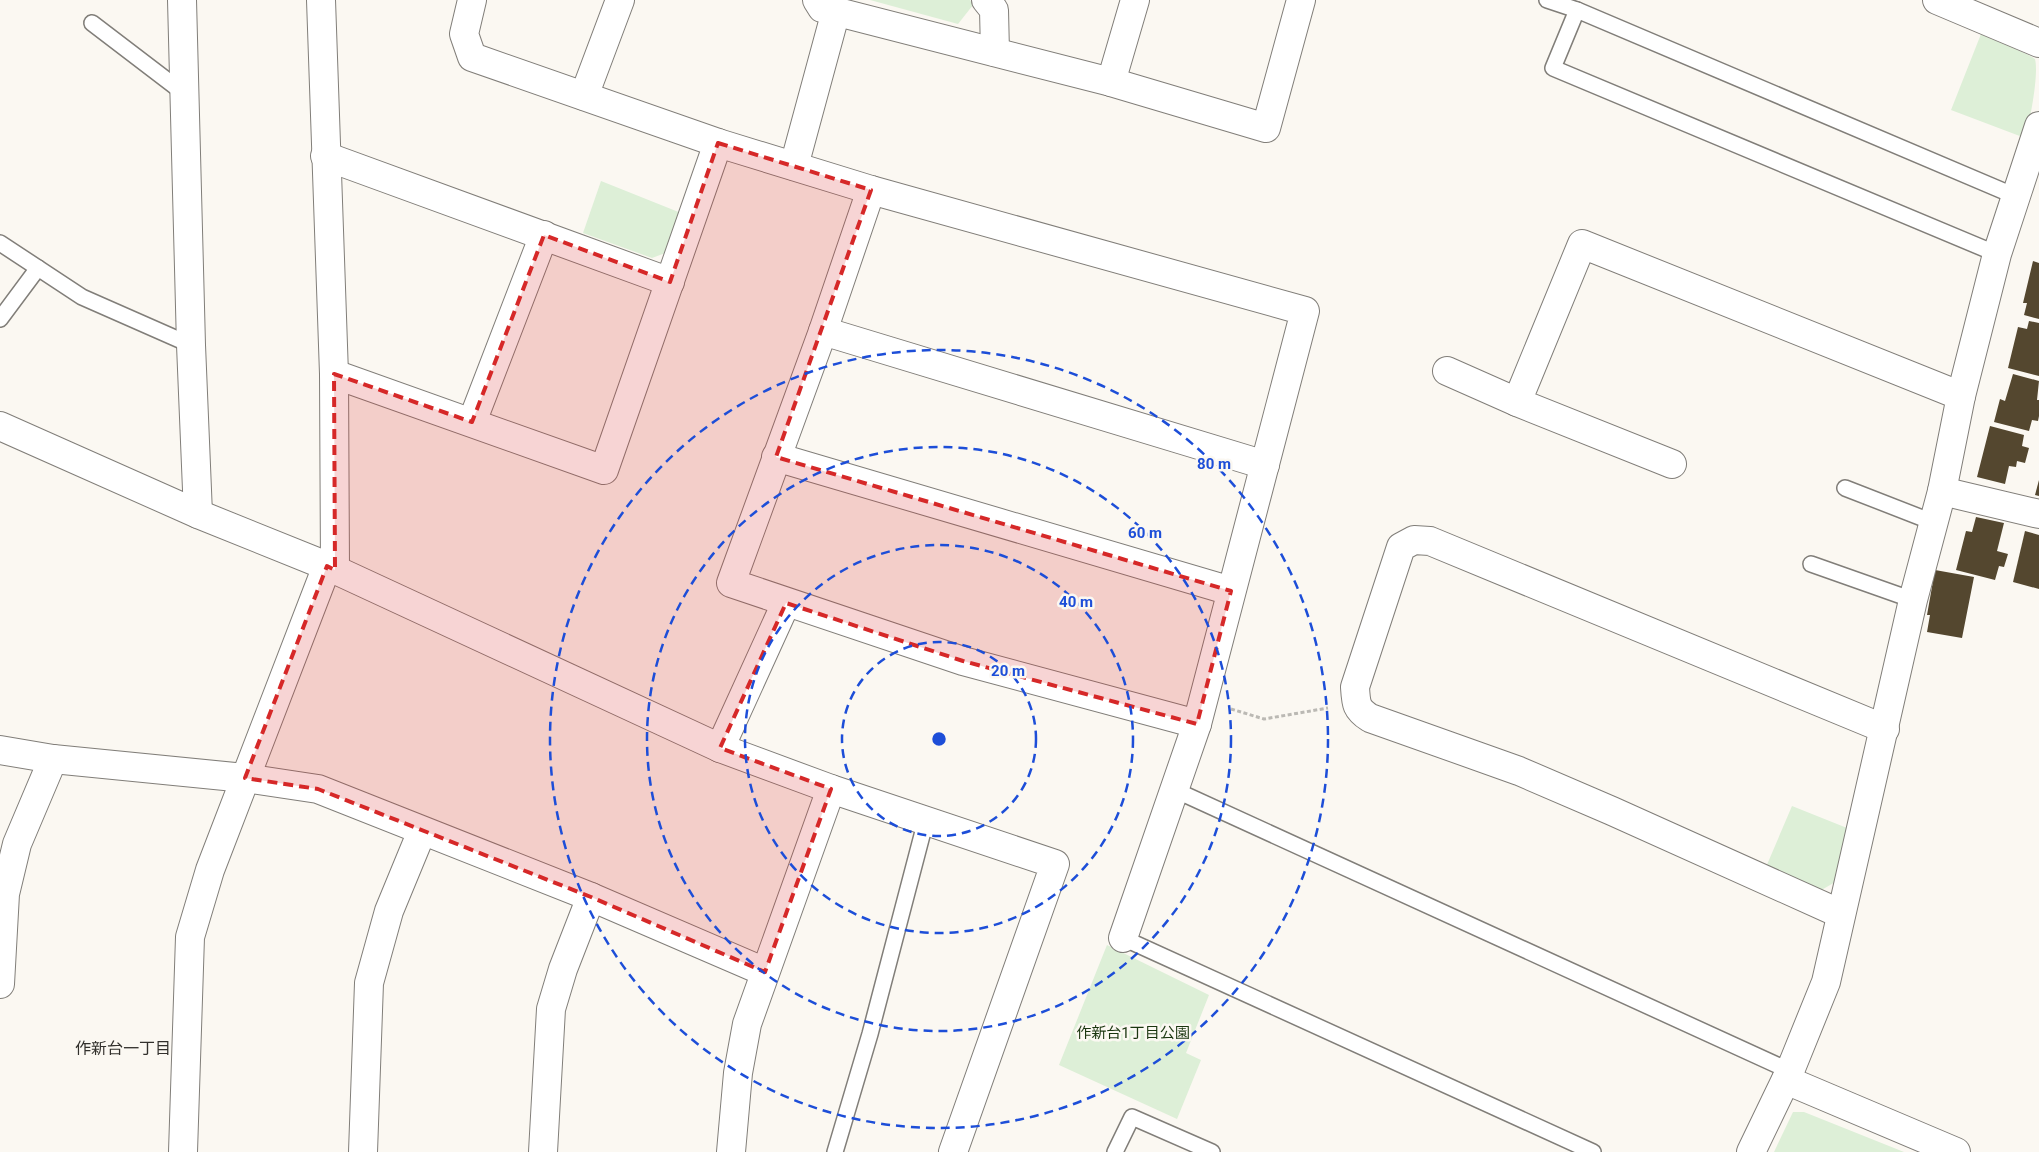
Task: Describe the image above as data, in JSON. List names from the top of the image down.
{
  "districts": ["作新台一丁目"],
  "parks": ["作新台1丁目公園"],
  "rings": [
    "80 m",
    "60 m",
    "40 m",
    "20 m"
  ]
}
